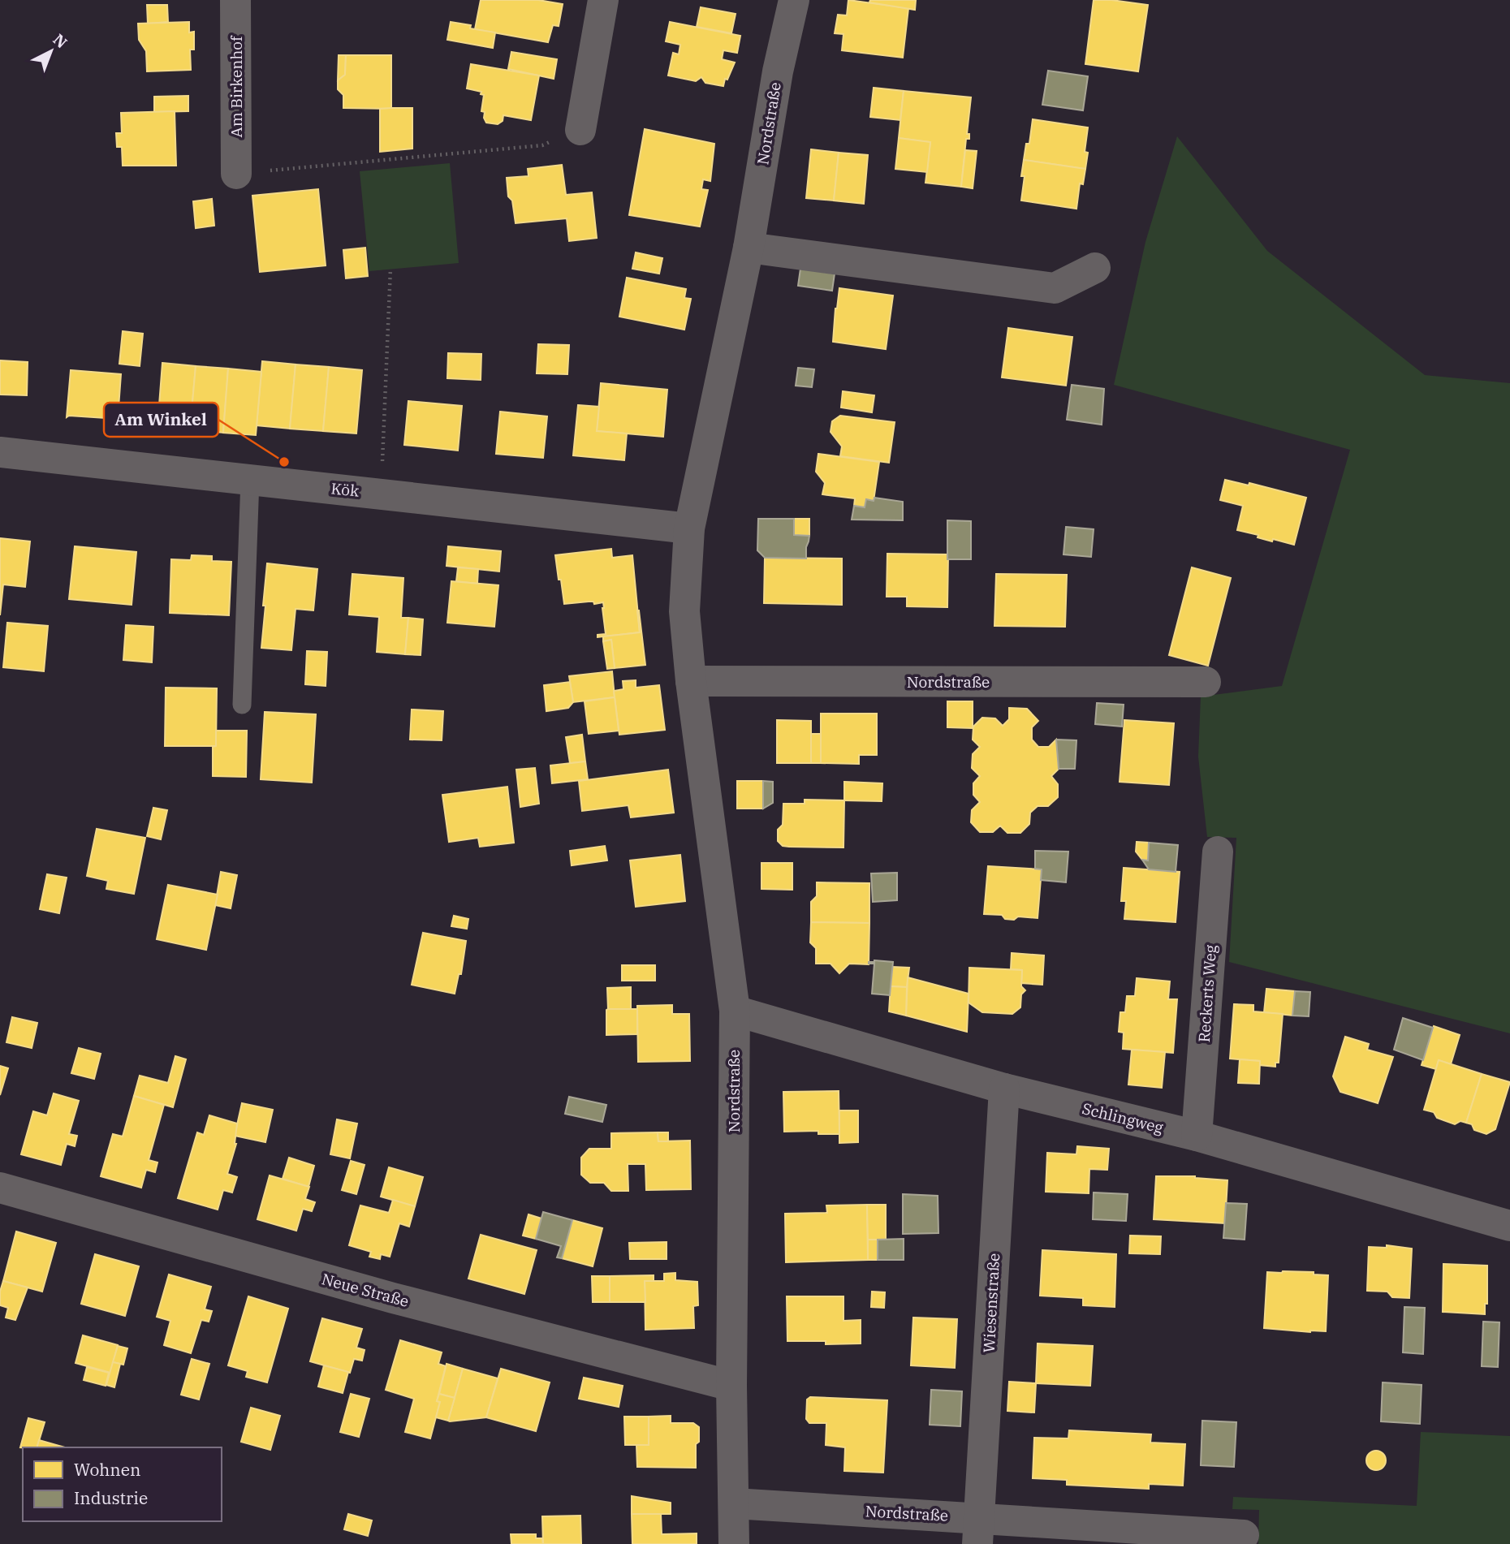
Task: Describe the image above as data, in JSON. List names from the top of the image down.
{
  "streets": {
    "street": [
      "Am Birkenhof",
      "Nordstraße",
      "Kök",
      "Reckerts Weg",
      "Schlingweg",
      "Neue Straße",
      "Wiesenstraße"
    ]
  },
  "crossings": [
    ["Nordstraße", "Kök"],
    ["Nordstraße", "Schlingweg"],
    ["Nordstraße", "Neue Straße"],
    ["Nordstraße", "Wiesenstraße"],
    ["Reckerts Weg", "Schlingweg"],
    ["Schlingweg", "Wiesenstraße"]
  ],
  "places": ["Am Winkel"],
  "legend": ["Wohnen", "Industrie"],
  "north": "top right"
}
